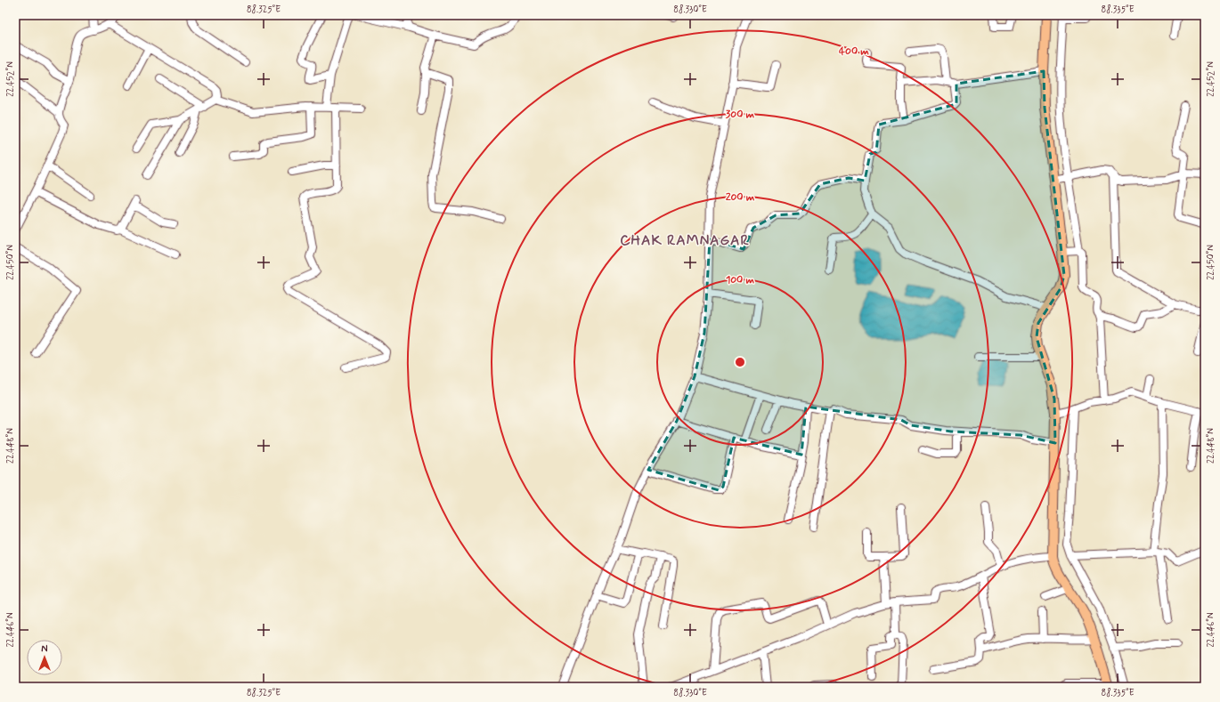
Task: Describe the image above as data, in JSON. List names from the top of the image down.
{
  "districts": ["CHAK RAMNAGAR"],
  "north": "top",
  "coordinates": [
    "88.325°E",
    "88.330°E",
    "88.335°E",
    "22.452°N",
    "22.450°N",
    "22.448°N",
    "22.446°N"
  ],
  "rings": [
    "400 m",
    "300 m",
    "200 m",
    "100 m"
  ]
}
